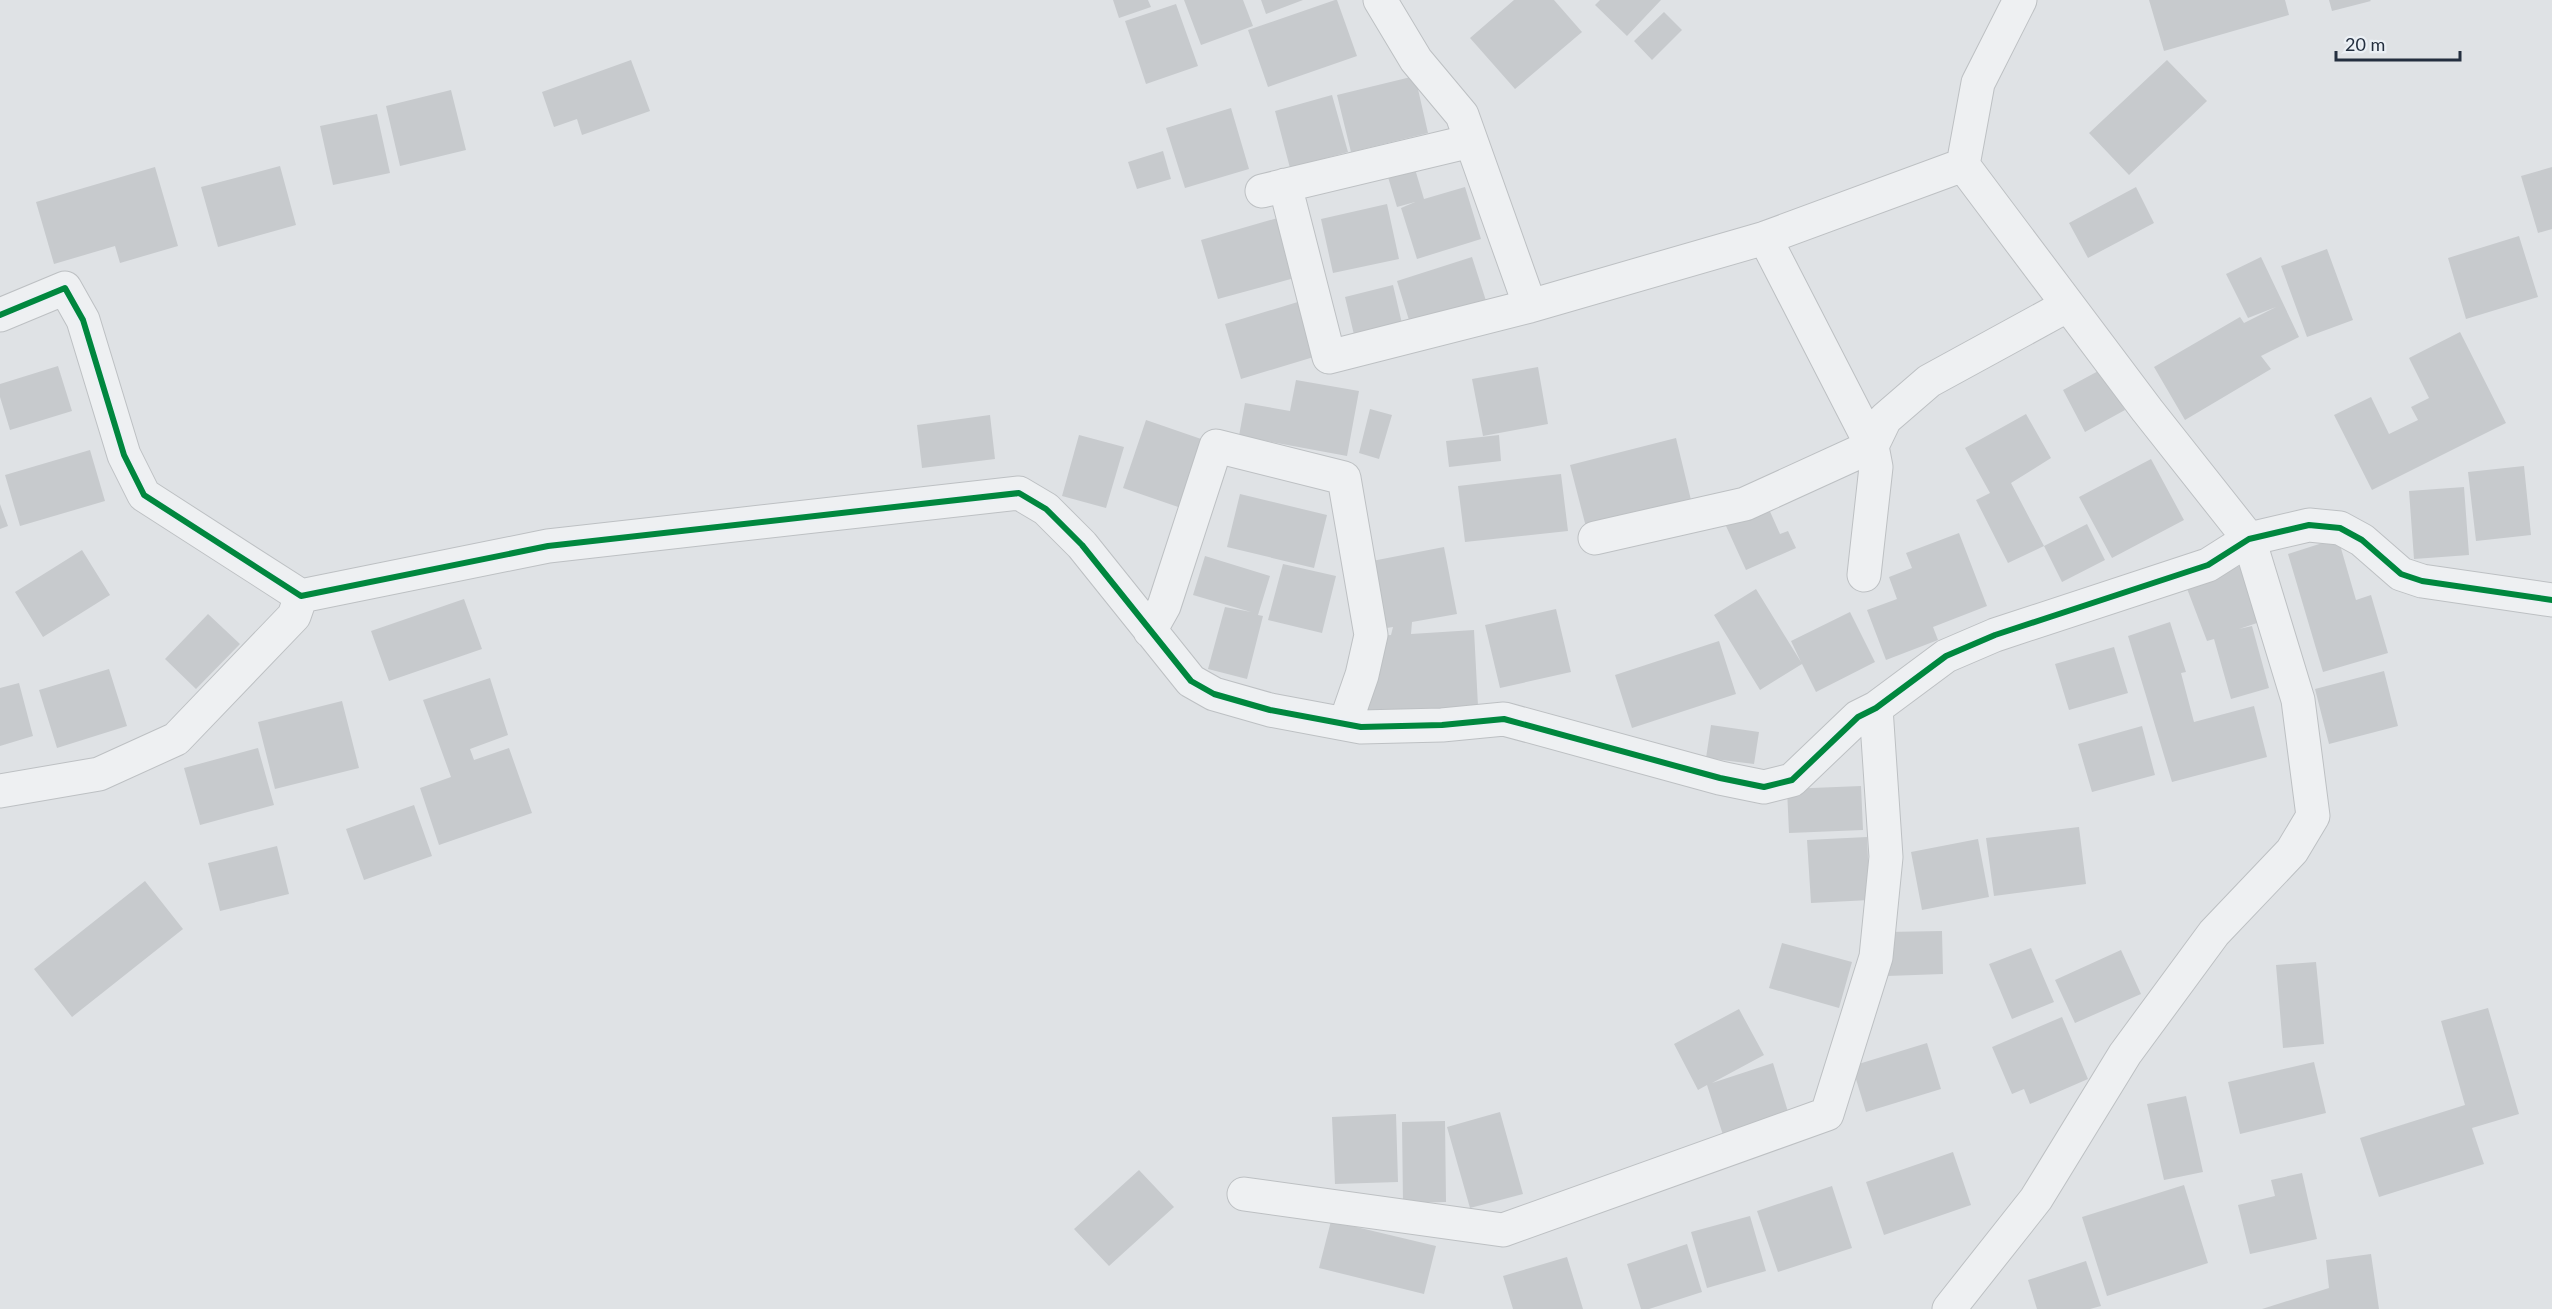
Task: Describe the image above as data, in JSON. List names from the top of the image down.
{
  "scale_bar": "20 m"
}
